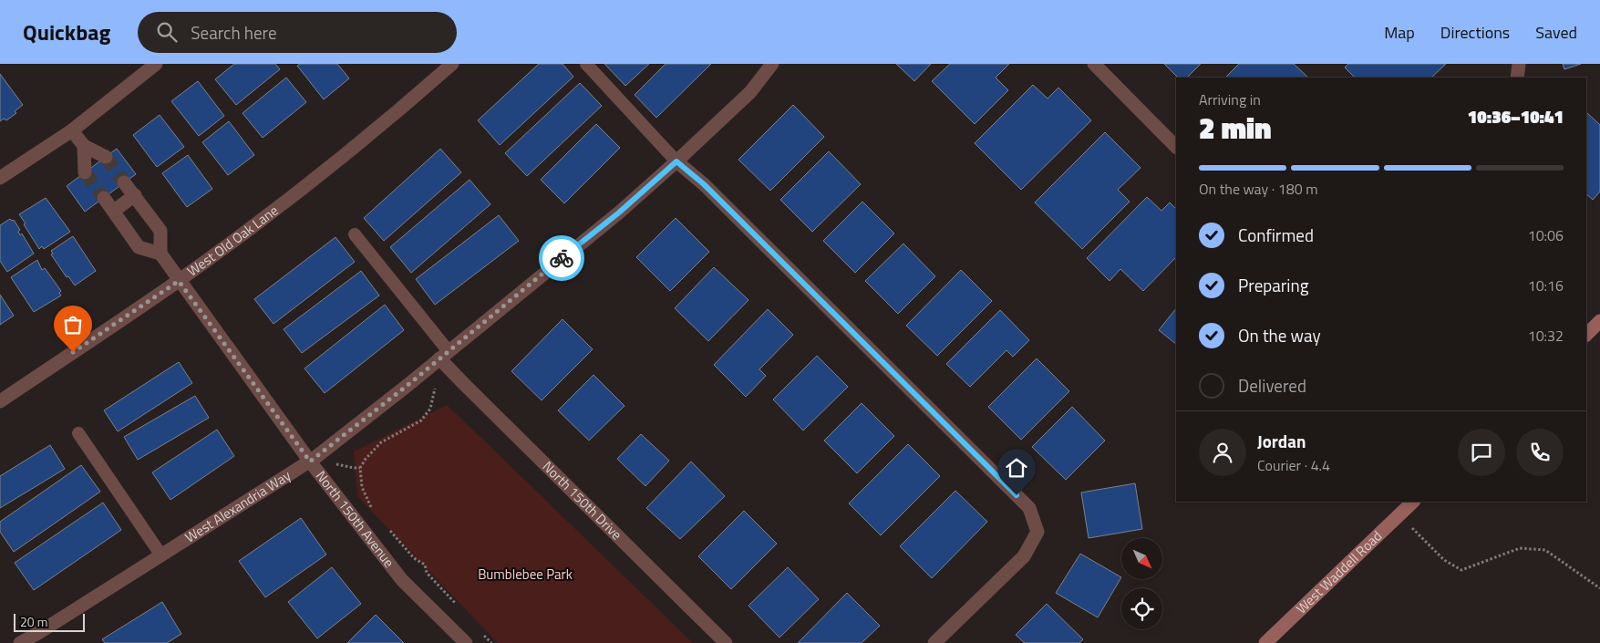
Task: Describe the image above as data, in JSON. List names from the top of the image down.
{
  "streets": {
    "main road": ["West Waddell Road"],
    "street": [
      "West Old Oak Lane",
      "North 150th Drive",
      "West Alexandria Way",
      "North 150th Avenue"
    ]
  },
  "crossings": [
    ["West Old Oak Lane", "North 150th Avenue"],
    ["North 150th Drive", "West Alexandria Way"],
    ["West Alexandria Way", "North 150th Avenue"]
  ],
  "parks": ["Bumblebee Park"],
  "scale_bar": "20 m",
  "north": "bottom right",
  "page": {
    "header": "Quickbag",
    "search": "Search here",
    "nav": ["Map", "Directions", "Saved"],
    "heading": ["2 min", "Arriving in", "10:36–10:41"],
    "panel": ["Jordan", "Courier · 4.4"],
    "bar": "On the way · 180 m",
    "list": [
      ["Confirmed", "10:06"],
      ["Preparing", "10:16"],
      ["On the way", "10:32"],
      "Delivered"
    ],
    "scale": "20 m"
  }
}
